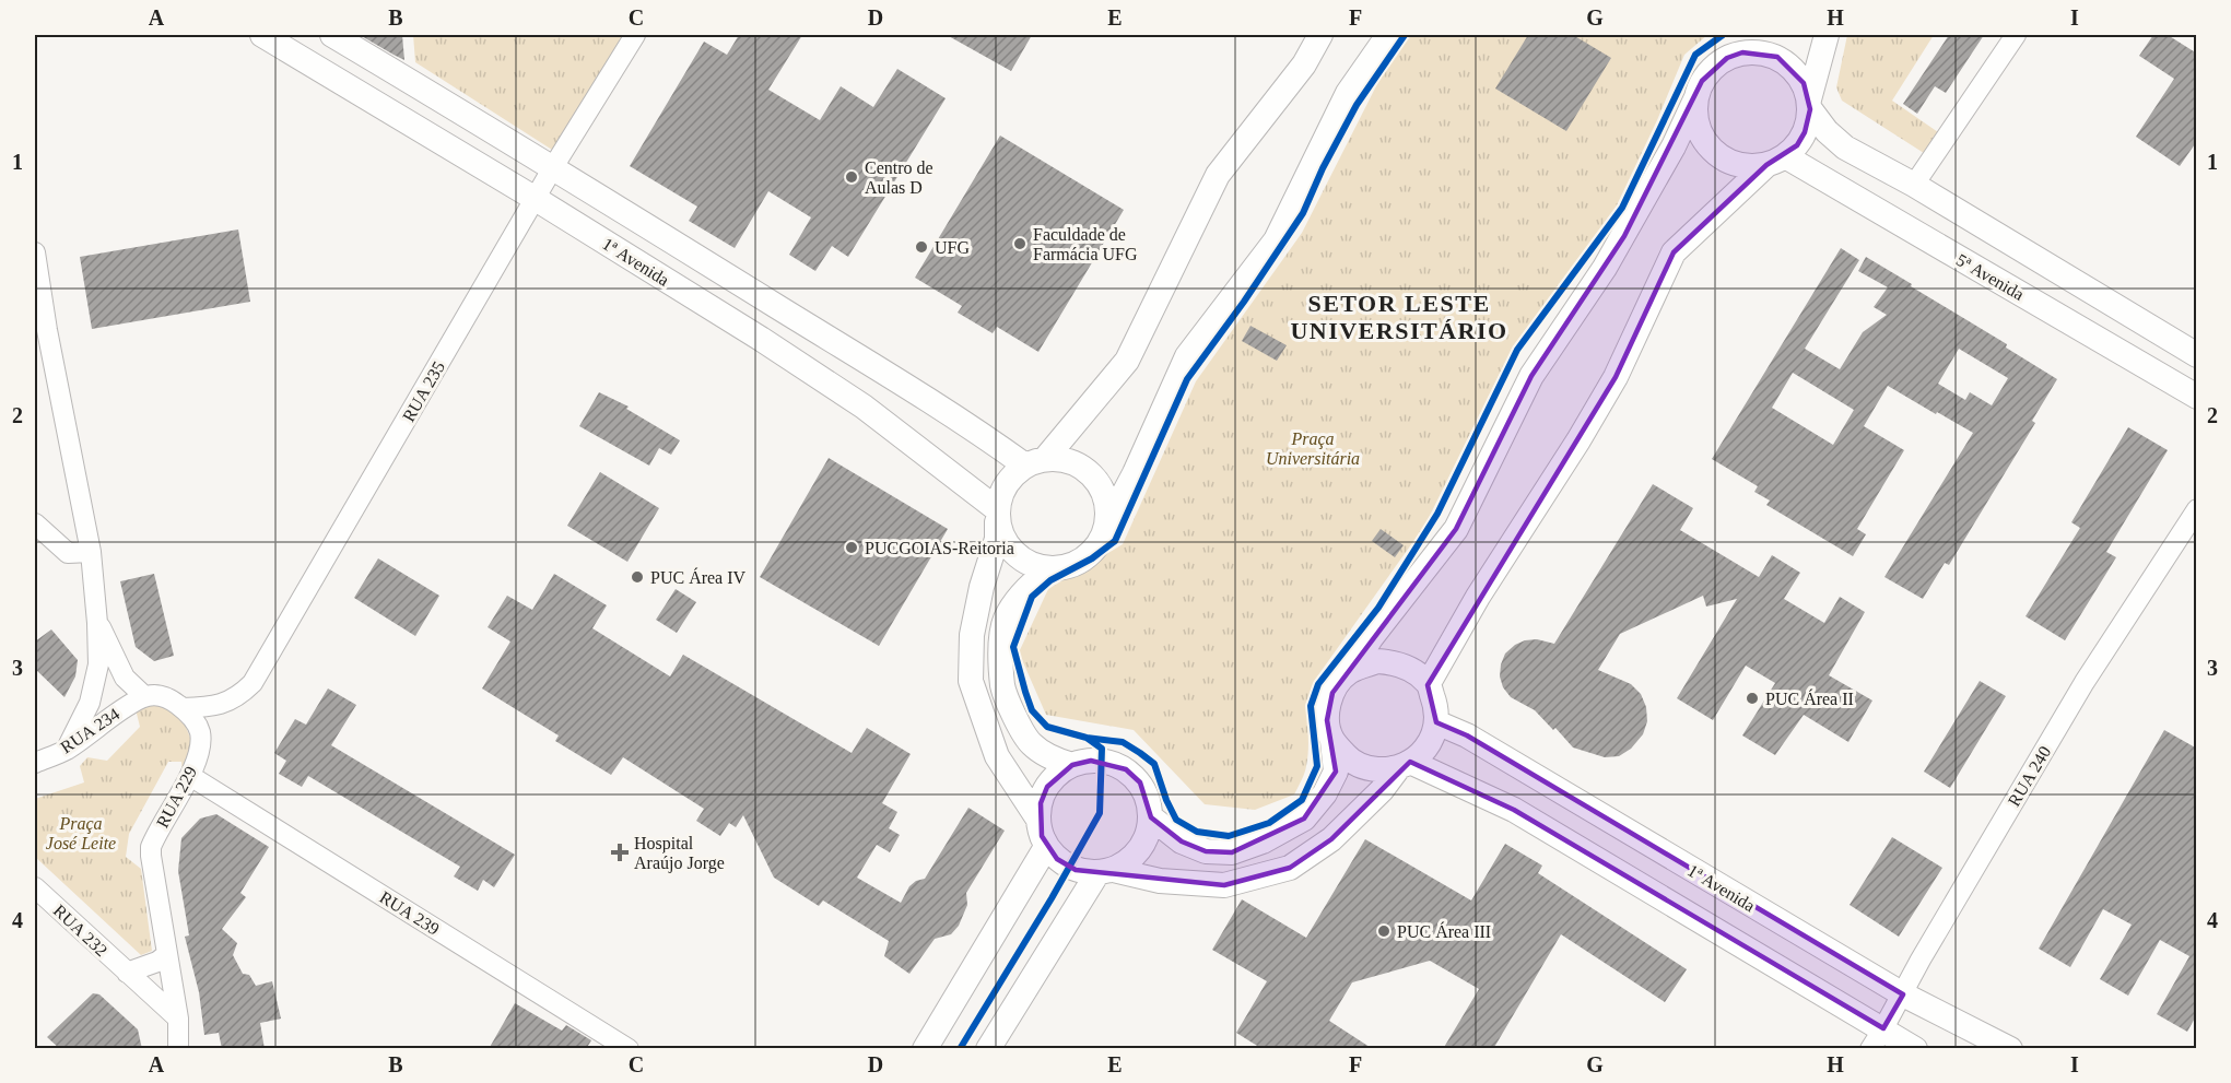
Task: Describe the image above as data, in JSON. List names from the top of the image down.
{
  "streets": {
    "main road": ["1ª Avenida", "5ª Avenida"],
    "street": [
      "RUA 235",
      "RUA 234",
      "RUA 240",
      "RUA 229",
      "RUA 239",
      "RUA 232"
    ]
  },
  "crossings": [
    ["1ª Avenida", "RUA 235"],
    ["1ª Avenida", "RUA 240"],
    ["RUA 235", "RUA 229"],
    ["RUA 229", "RUA 239"],
    ["RUA 229", "RUA 232"]
  ],
  "districts": ["SETOR LESTE UNIVERSITÁRIO"],
  "parks": ["Praça Universitária", "Praça José Leite"],
  "places": {
    "other": [
      "Centro de Aulas D",
      "Faculdade de Farmácia UFG",
      "UFG",
      "PUCGOIAS-Reitoria",
      "PUC Área IV",
      "PUC Área II",
      "PUC Área III"
    ],
    "health": ["Hospital Araújo Jorge"]
  },
  "grid": {
    "columns": [
      "A",
      "B",
      "C",
      "D",
      "E",
      "F",
      "G",
      "H",
      "I"
    ],
    "rows": [
      "1",
      "2",
      "3",
      "4"
    ]
  }
}
